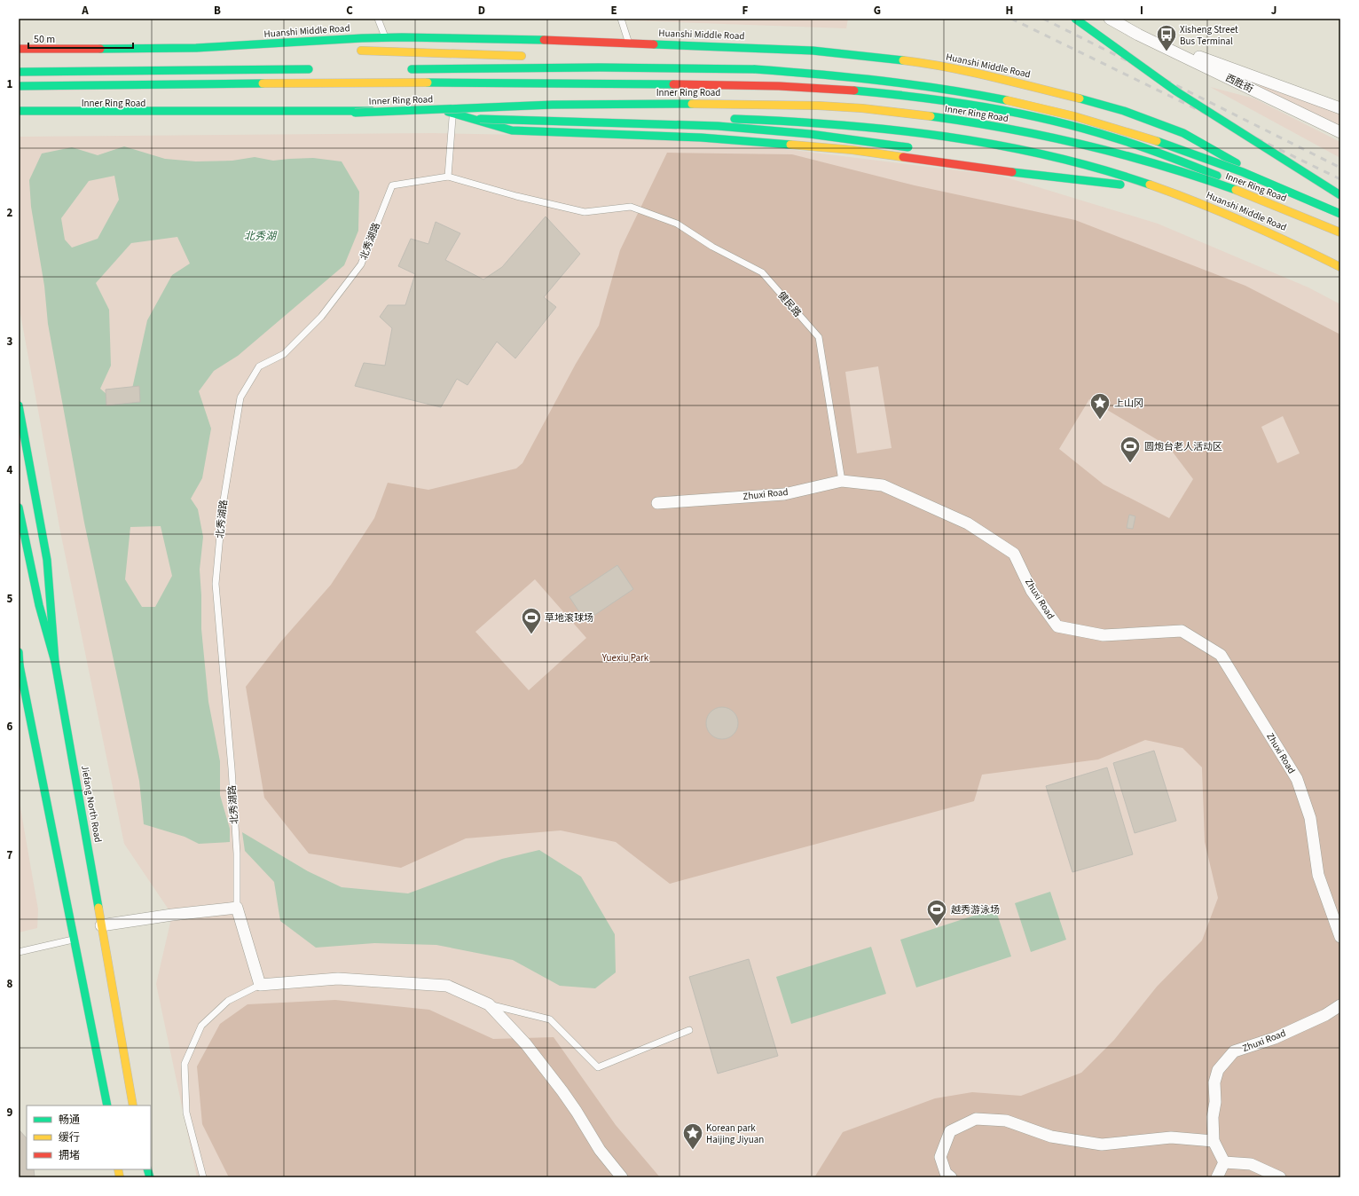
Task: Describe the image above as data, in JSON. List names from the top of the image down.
{
  "streets": {
    "main road": ["Huanshi Middle Road", "Inner Ring Road", "Jiefang North Road"],
    "street": ["西胜街", "Zhuxi Road"],
    "lane": ["北秀湖路", "健民路"]
  },
  "crossings": [
    ["北秀湖路", "健民路"],
    ["健民路", "Zhuxi Road"]
  ],
  "water": ["北秀湖"],
  "parks": ["Yuexiu Park"],
  "places": {
    "bus stop": ["Xisheng Street Bus Terminal"],
    "place": ["上山冈", "Korean park Haijing Jiyuan"],
    "sports": ["圆炮台老人活动区", "草地滚球场", "越秀游泳场"]
  },
  "legend": ["畅通", "缓行", "拥堵"],
  "scale_bar": "50 m",
  "grid": {
    "columns": [
      "A",
      "B",
      "C",
      "D",
      "E",
      "F",
      "G",
      "H",
      "I",
      "J"
    ],
    "rows": [
      "1",
      "2",
      "3",
      "4",
      "5",
      "6",
      "7",
      "8",
      "9"
    ]
  }
}
